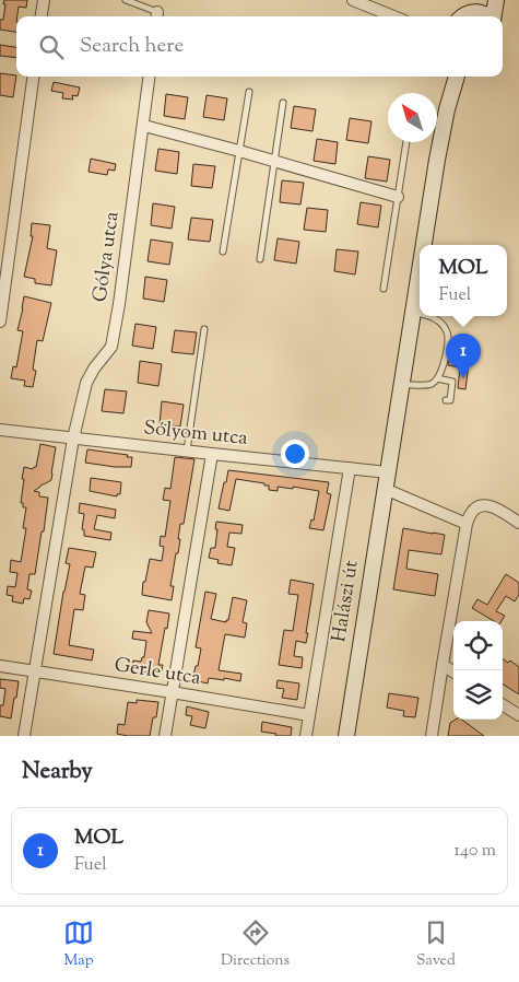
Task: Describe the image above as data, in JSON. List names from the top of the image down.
{
  "streets": {
    "main road": ["Halászi út"],
    "street": ["Gólya utca", "Sólyom utca", "Gerle utca"]
  },
  "crossings": [
    ["Gólya utca", "Sólyom utca"],
    ["Gólya utca", "Gerle utca"],
    ["Sólyom utca", "Halászi út"]
  ],
  "north": "top left",
  "page": {
    "search": "Search here",
    "popup": ["MOL", "Fuel"],
    "pins": "1",
    "heading": "Nearby",
    "list": [
      {
        "mark": "1",
        "name": "MOL",
        "note": "Fuel",
        "value": "140 m"
      }
    ],
    "nav": ["Map", "Directions", "Saved"]
  }
}
